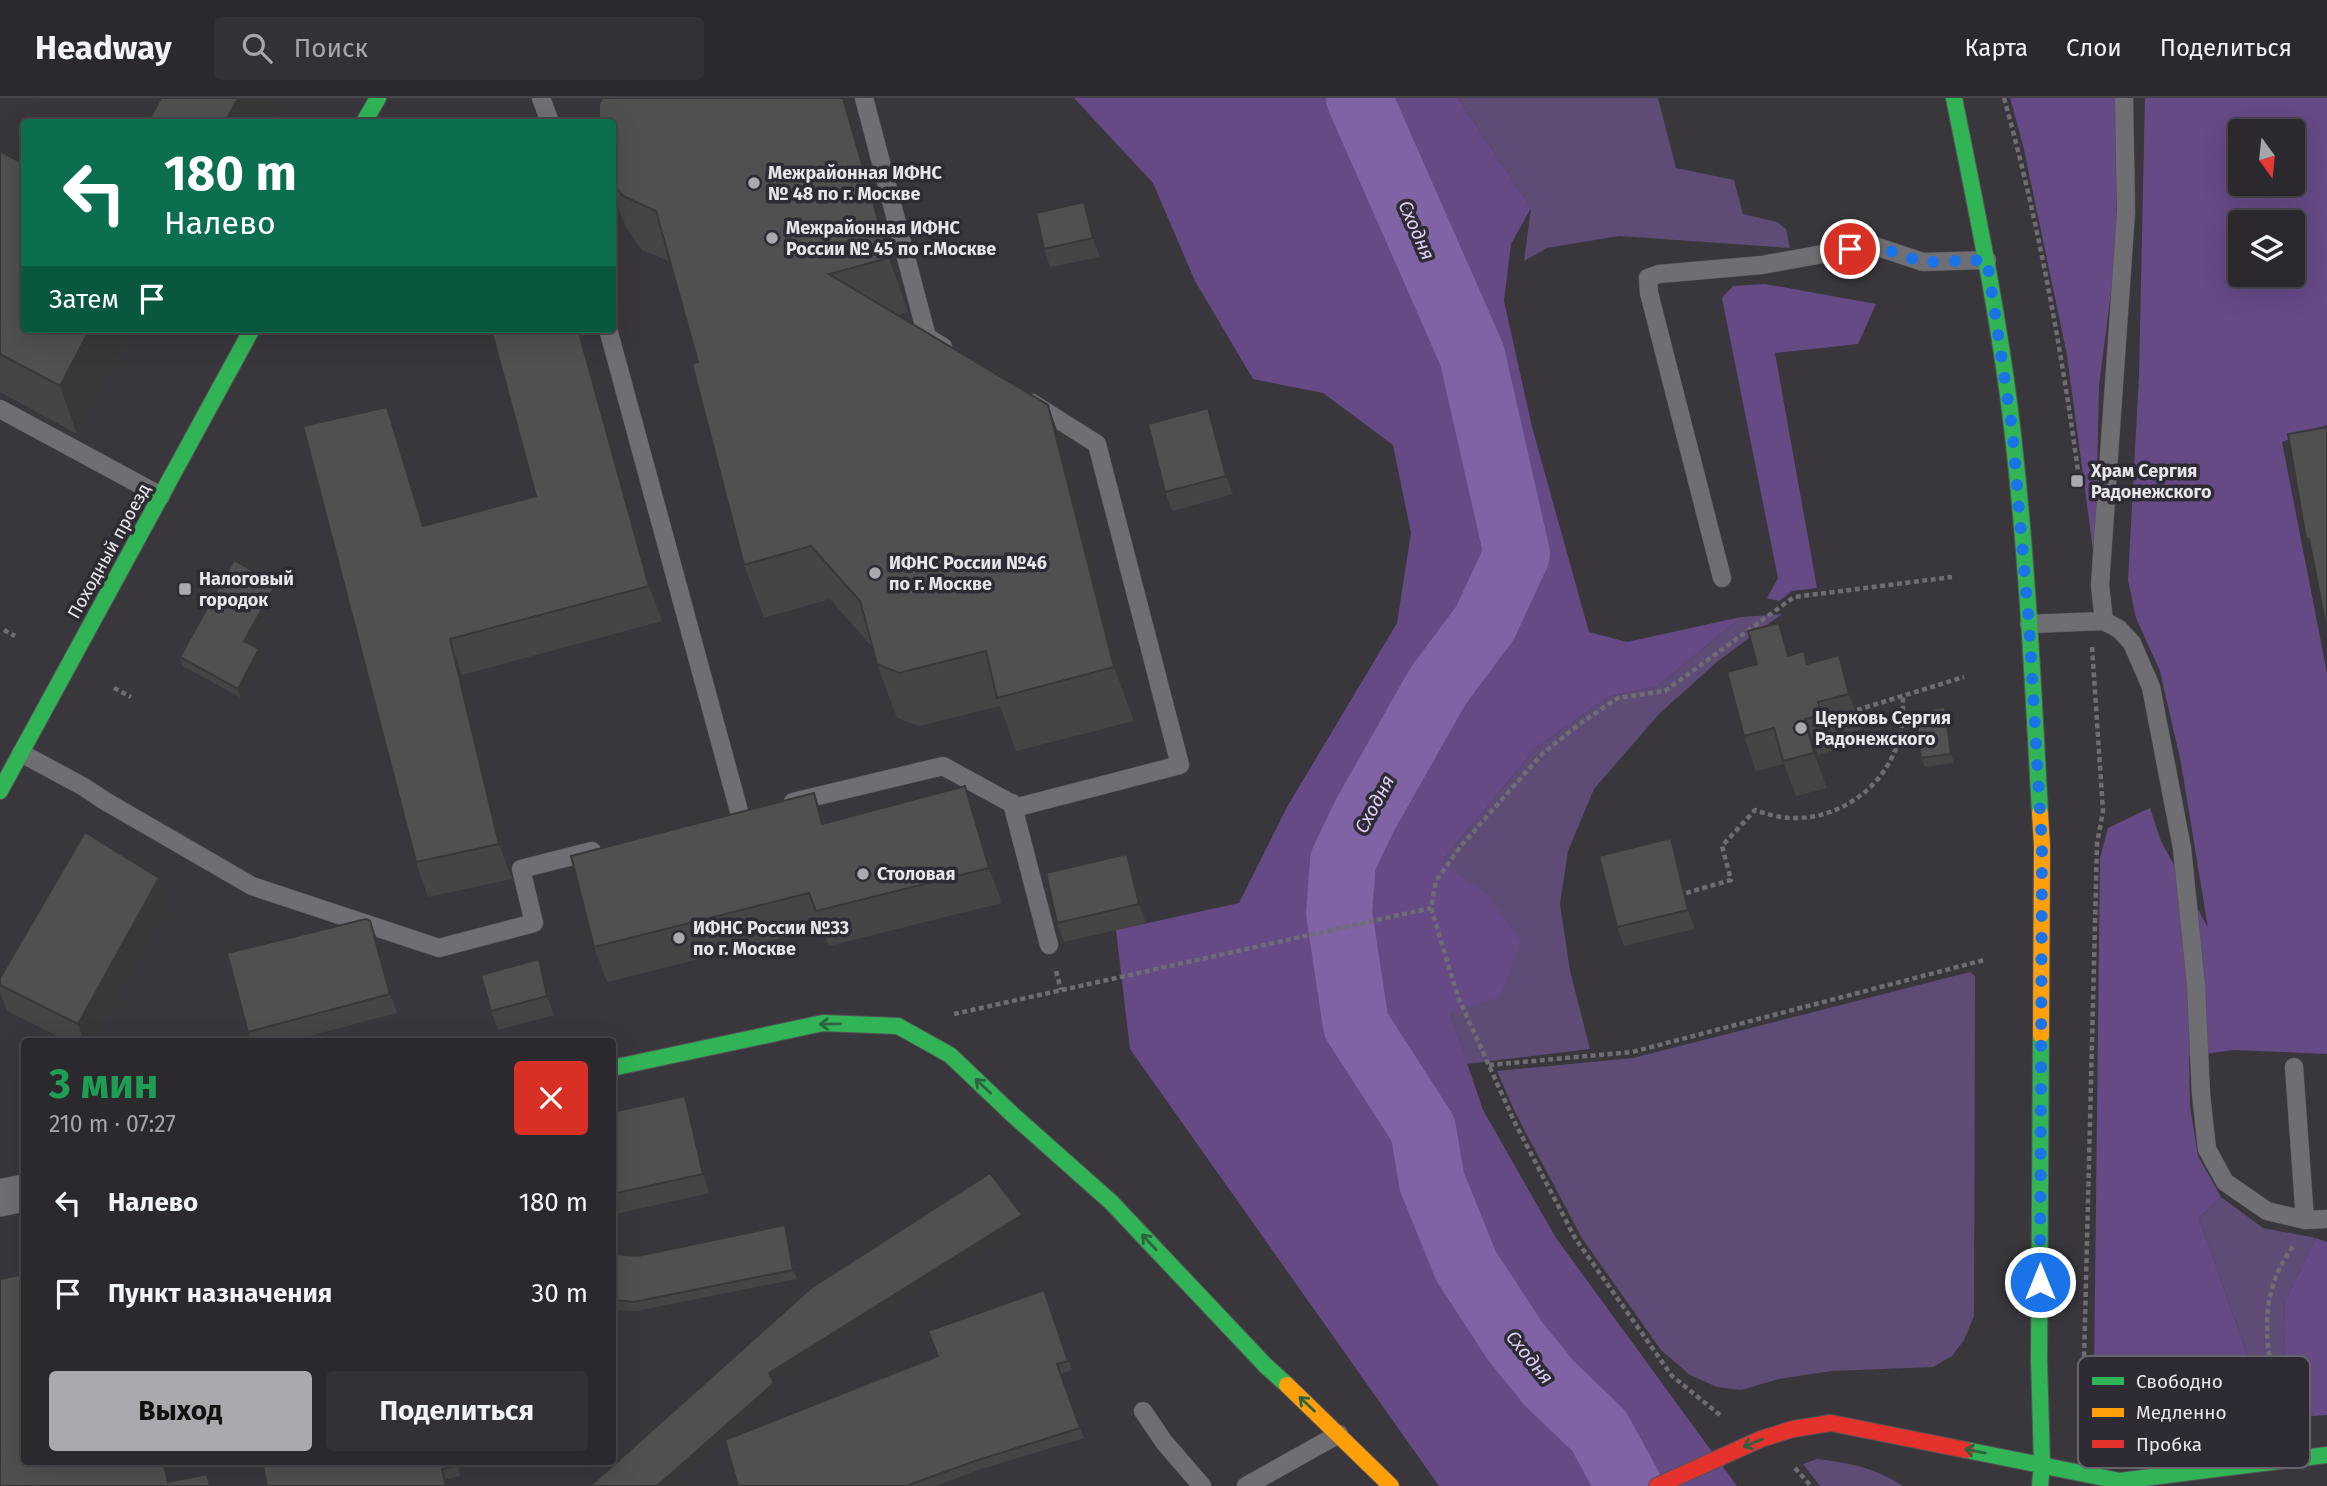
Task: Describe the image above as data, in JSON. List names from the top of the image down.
{
  "streets": {
    "main road": ["Походный проезд"]
  },
  "water": ["Сходня"],
  "places": {
    "other": [
      "Межрайонная ИФНС № 48 по г. Москве",
      "Межрайонная ИФНС России № 45 по г.Москве",
      "ИФНС России №46 по г. Москве",
      "Церковь Сергия Радонежского",
      "Столовая",
      "ИФНС России №33 по г. Москве"
    ],
    "transit": ["Храм Сергия Радонежского", "Налоговый городок"]
  },
  "legend": ["Свободно", "Медленно", "Пробка"],
  "north": "bottom",
  "page": {
    "header": "Headway",
    "search": "Поиск",
    "nav": ["Карта", "Слои", "Поделиться"],
    "turn": ["180 m", "Налево"],
    "then": "Затем",
    "heading": ["3 мин", "210 m · 07:27"],
    "list": [
      {
        "name": "Налево",
        "value": "180 m"
      },
      {
        "name": "Пункт назначения",
        "value": "30 m"
      }
    ],
    "buttons": ["Выход", "Поделиться"]
  }
}
